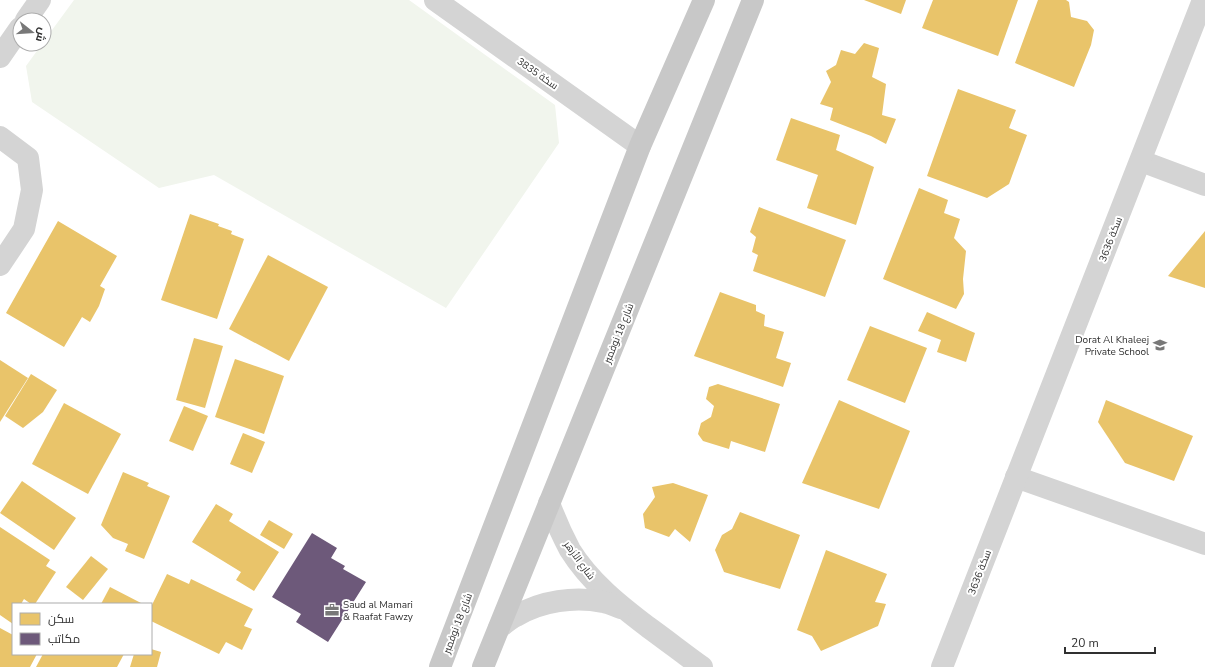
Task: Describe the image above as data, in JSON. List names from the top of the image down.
{
  "streets": {
    "main road": ["شارع 18 نوفمبر"],
    "street": ["سكة 3835", "سكة 3636", "شارع الأزهر"]
  },
  "crossings": [
    ["سكة 3835", "شارع 18 نوفمبر"],
    ["شارع 18 نوفمبر", "شارع الأزهر"]
  ],
  "places": {
    "school or university": ["Dorat Al Khaleej Private School"],
    "office": ["Saud al Mamari & Raafat Fawzy"]
  },
  "legend": ["سكن", "مكاتب"],
  "scale_bar": "20 m",
  "north": "right"
}
